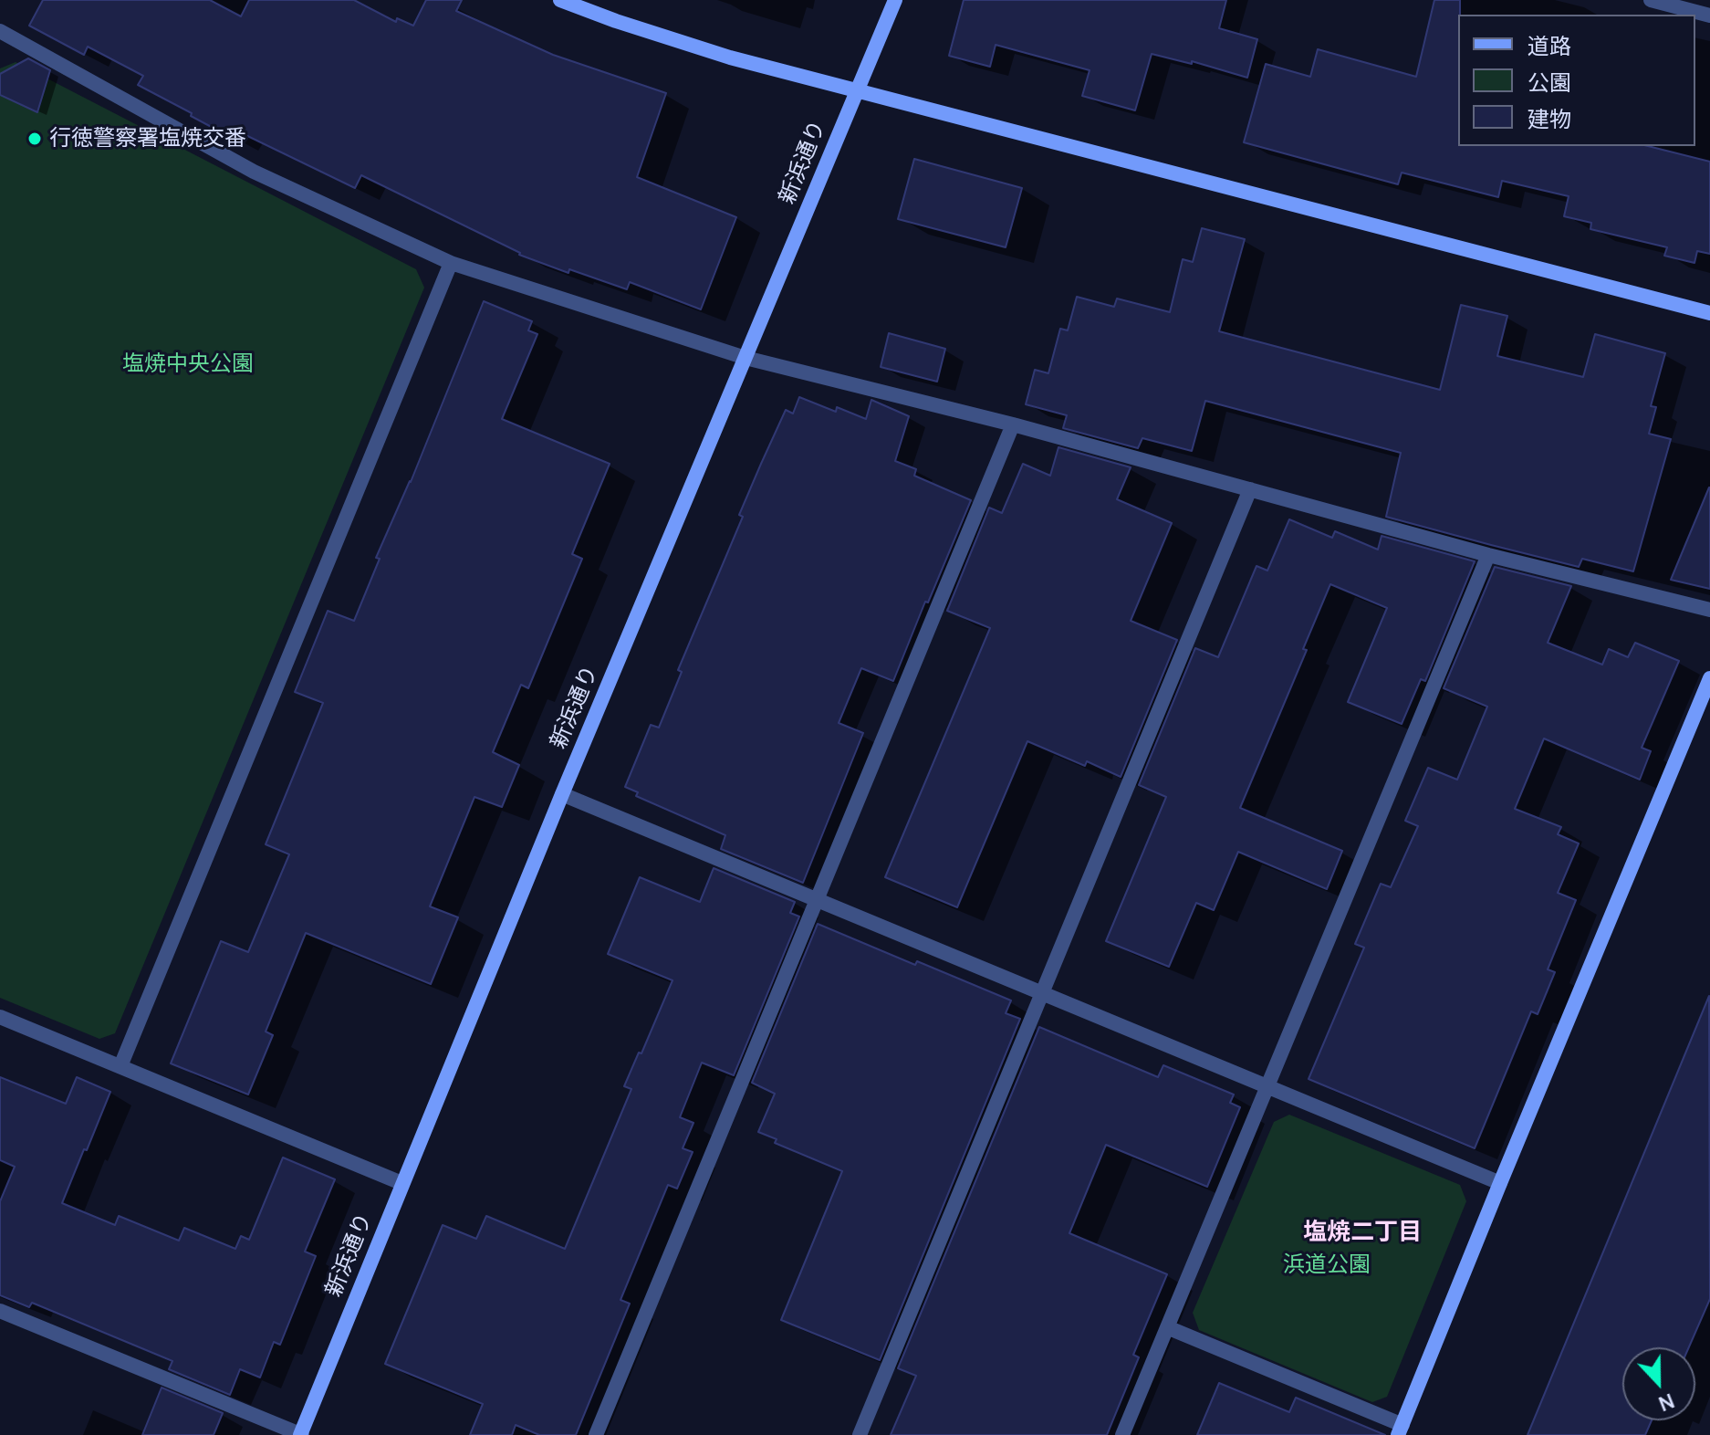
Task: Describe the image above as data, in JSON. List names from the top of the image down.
{
  "streets": {
    "street": ["新浜通り"]
  },
  "districts": ["塩焼二丁目"],
  "parks": ["塩焼中央公園", "浜道公園"],
  "places": ["行徳警察署塩焼交番"],
  "legend": ["道路", "公園", "建物"],
  "north": "bottom"
}
